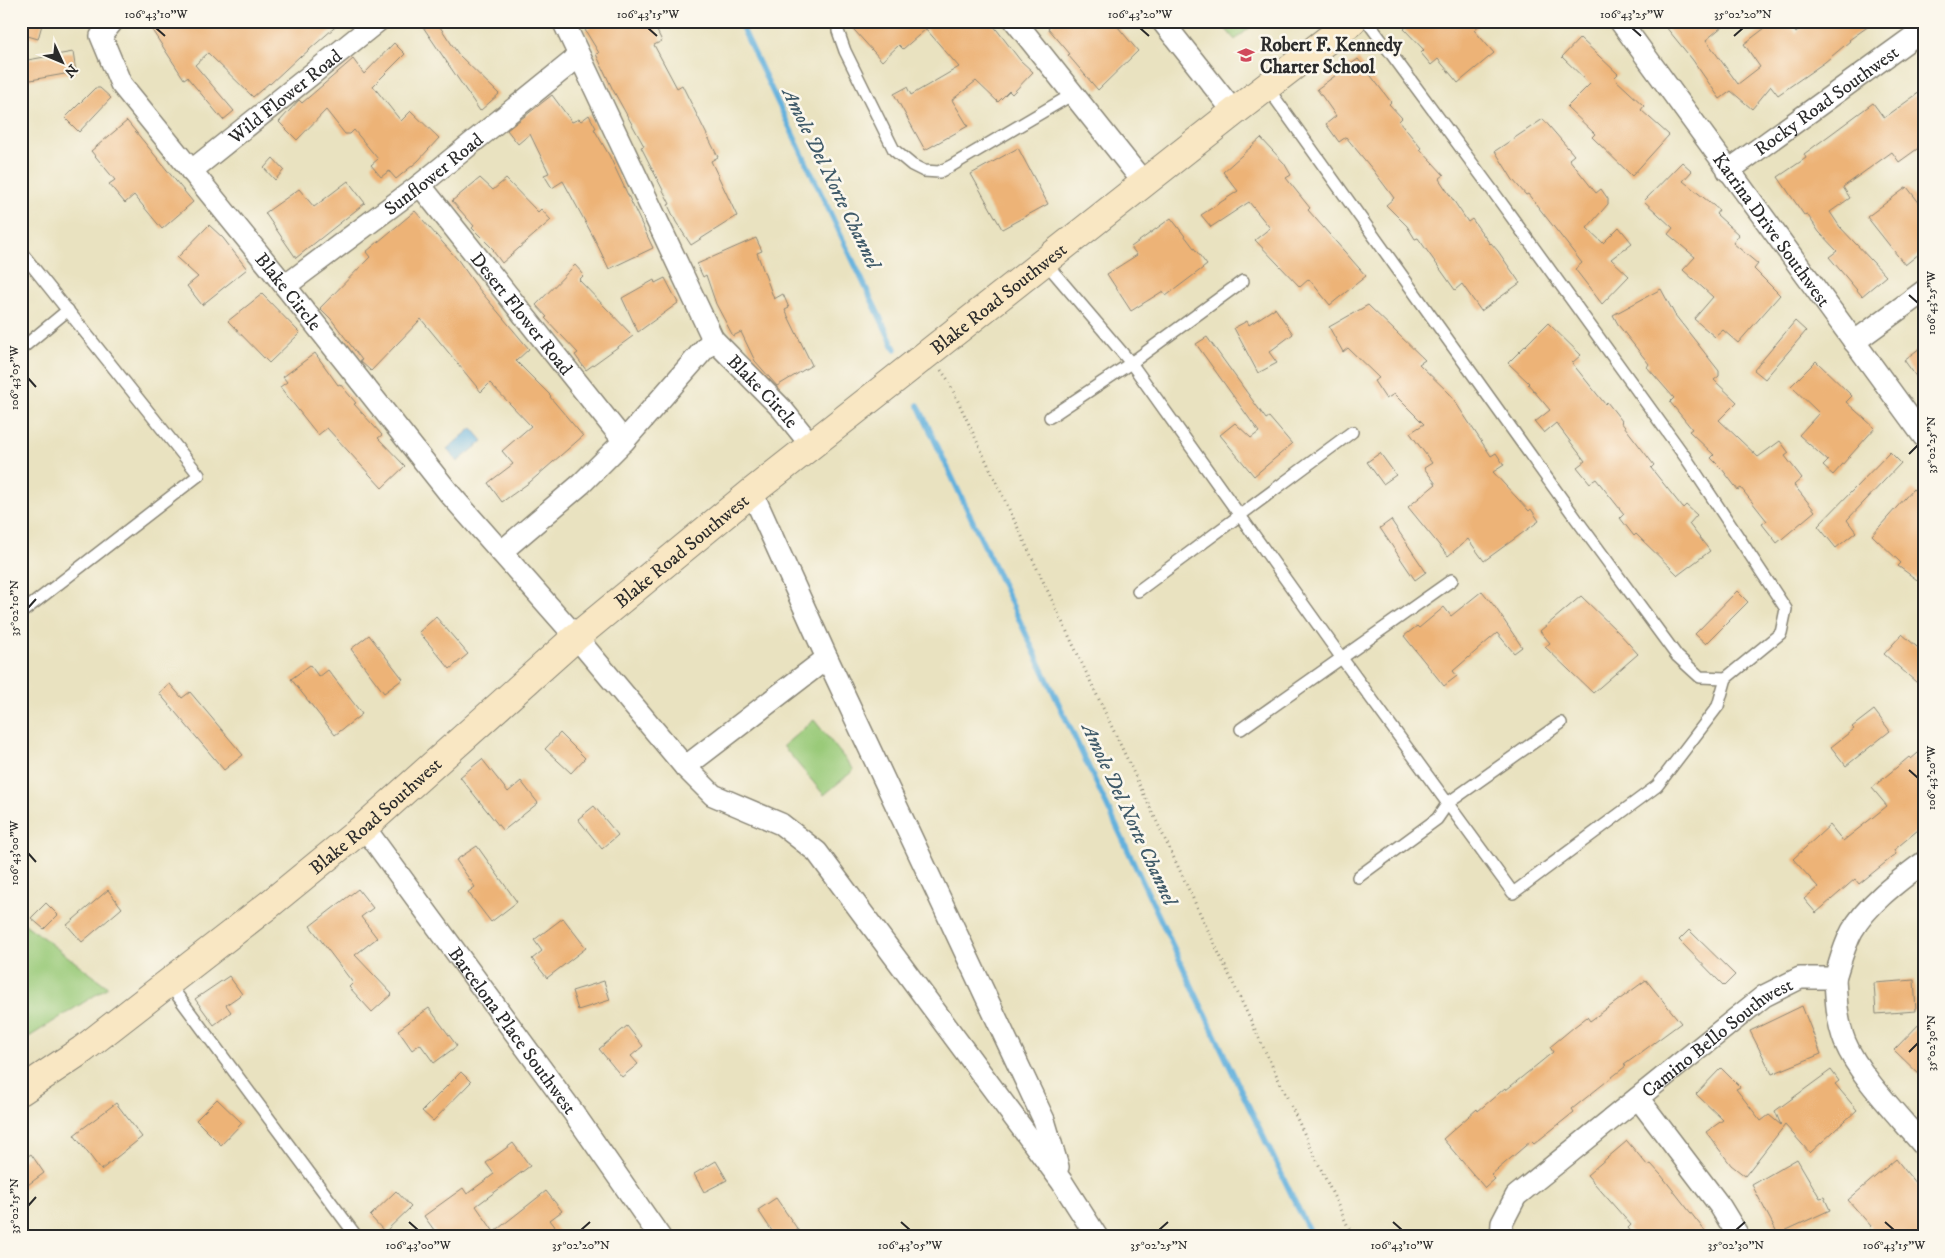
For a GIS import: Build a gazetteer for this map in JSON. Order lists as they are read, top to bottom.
{
  "streets": {
    "main road": ["Blake Road Southwest"],
    "street": [
      "Wild Flower Road",
      "Rocky Road Southwest",
      "Sunflower Road",
      "Katrina Drive Southwest",
      "Blake Circle",
      "Desert Flower Road",
      "Barcelona Place Southwest",
      "Camino Bello Southwest"
    ]
  },
  "crossings": [
    ["Wild Flower Road", "Blake Circle"],
    ["Rocky Road Southwest", "Katrina Drive Southwest"],
    ["Sunflower Road", "Blake Circle"],
    ["Sunflower Road", "Desert Flower Road"],
    ["Blake Circle", "Blake Road Southwest"],
    ["Blake Circle", "Desert Flower Road"],
    ["Blake Road Southwest", "Barcelona Place Southwest"]
  ],
  "water": ["Amole Del Norte Channel"],
  "places": {
    "school or university": ["Robert F. Kennedy Charter School"]
  },
  "north": "bottom right",
  "coordinates": [
    "106°43'10\"W",
    "106°43'15\"W",
    "106°43'20\"W",
    "106°43'25\"W",
    "35°02'20\"N",
    "106°43'05\"W",
    "35°02'25\"N",
    "35°02'10\"N",
    "106°43'00\"W",
    "35°02'30\"N",
    "35°02'15\"N"
  ]
}
